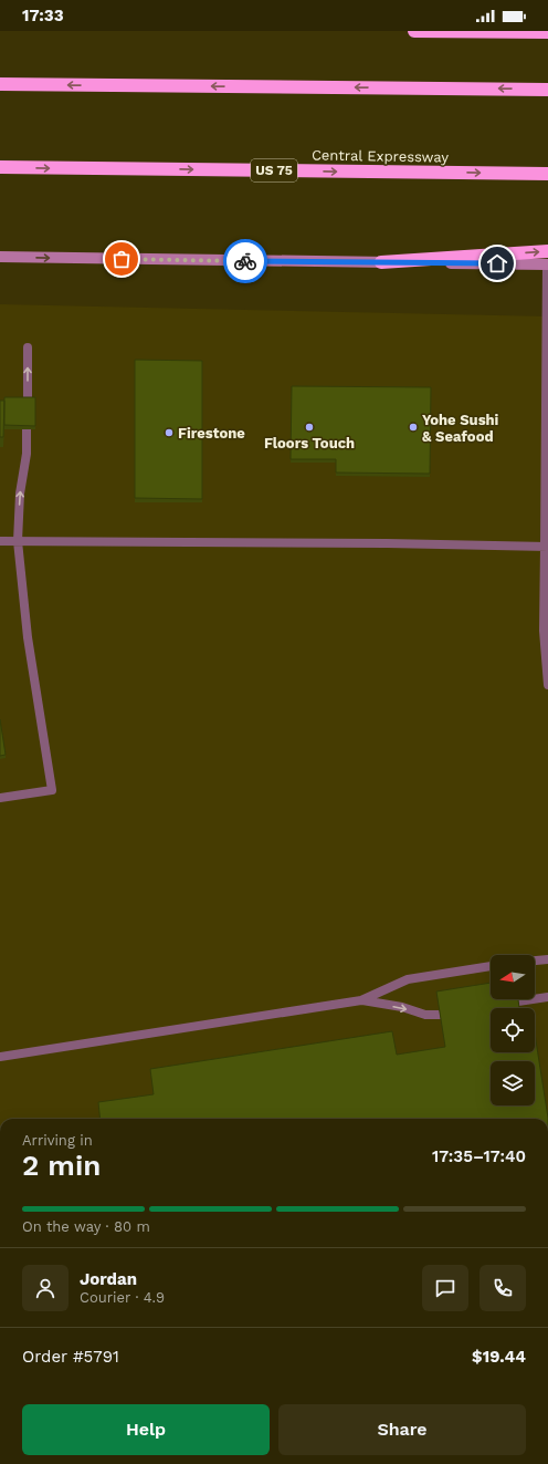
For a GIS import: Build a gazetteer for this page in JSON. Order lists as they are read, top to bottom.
{
  "streets": {
    "highway": ["Central Expressway", "US 75"]
  },
  "places": ["Floors Touch", "Yohe Sushi & Seafood", "Firestone"],
  "north": "left",
  "page": {
    "status": "17:33",
    "heading": ["2 min", "Arriving in", "17:35–17:40"],
    "panel": [
      "Jordan",
      "Courier · 4.9",
      "Order #5791",
      "$19.44"
    ],
    "bar": "On the way · 80 m",
    "buttons": ["Help", "Share"]
  }
}
